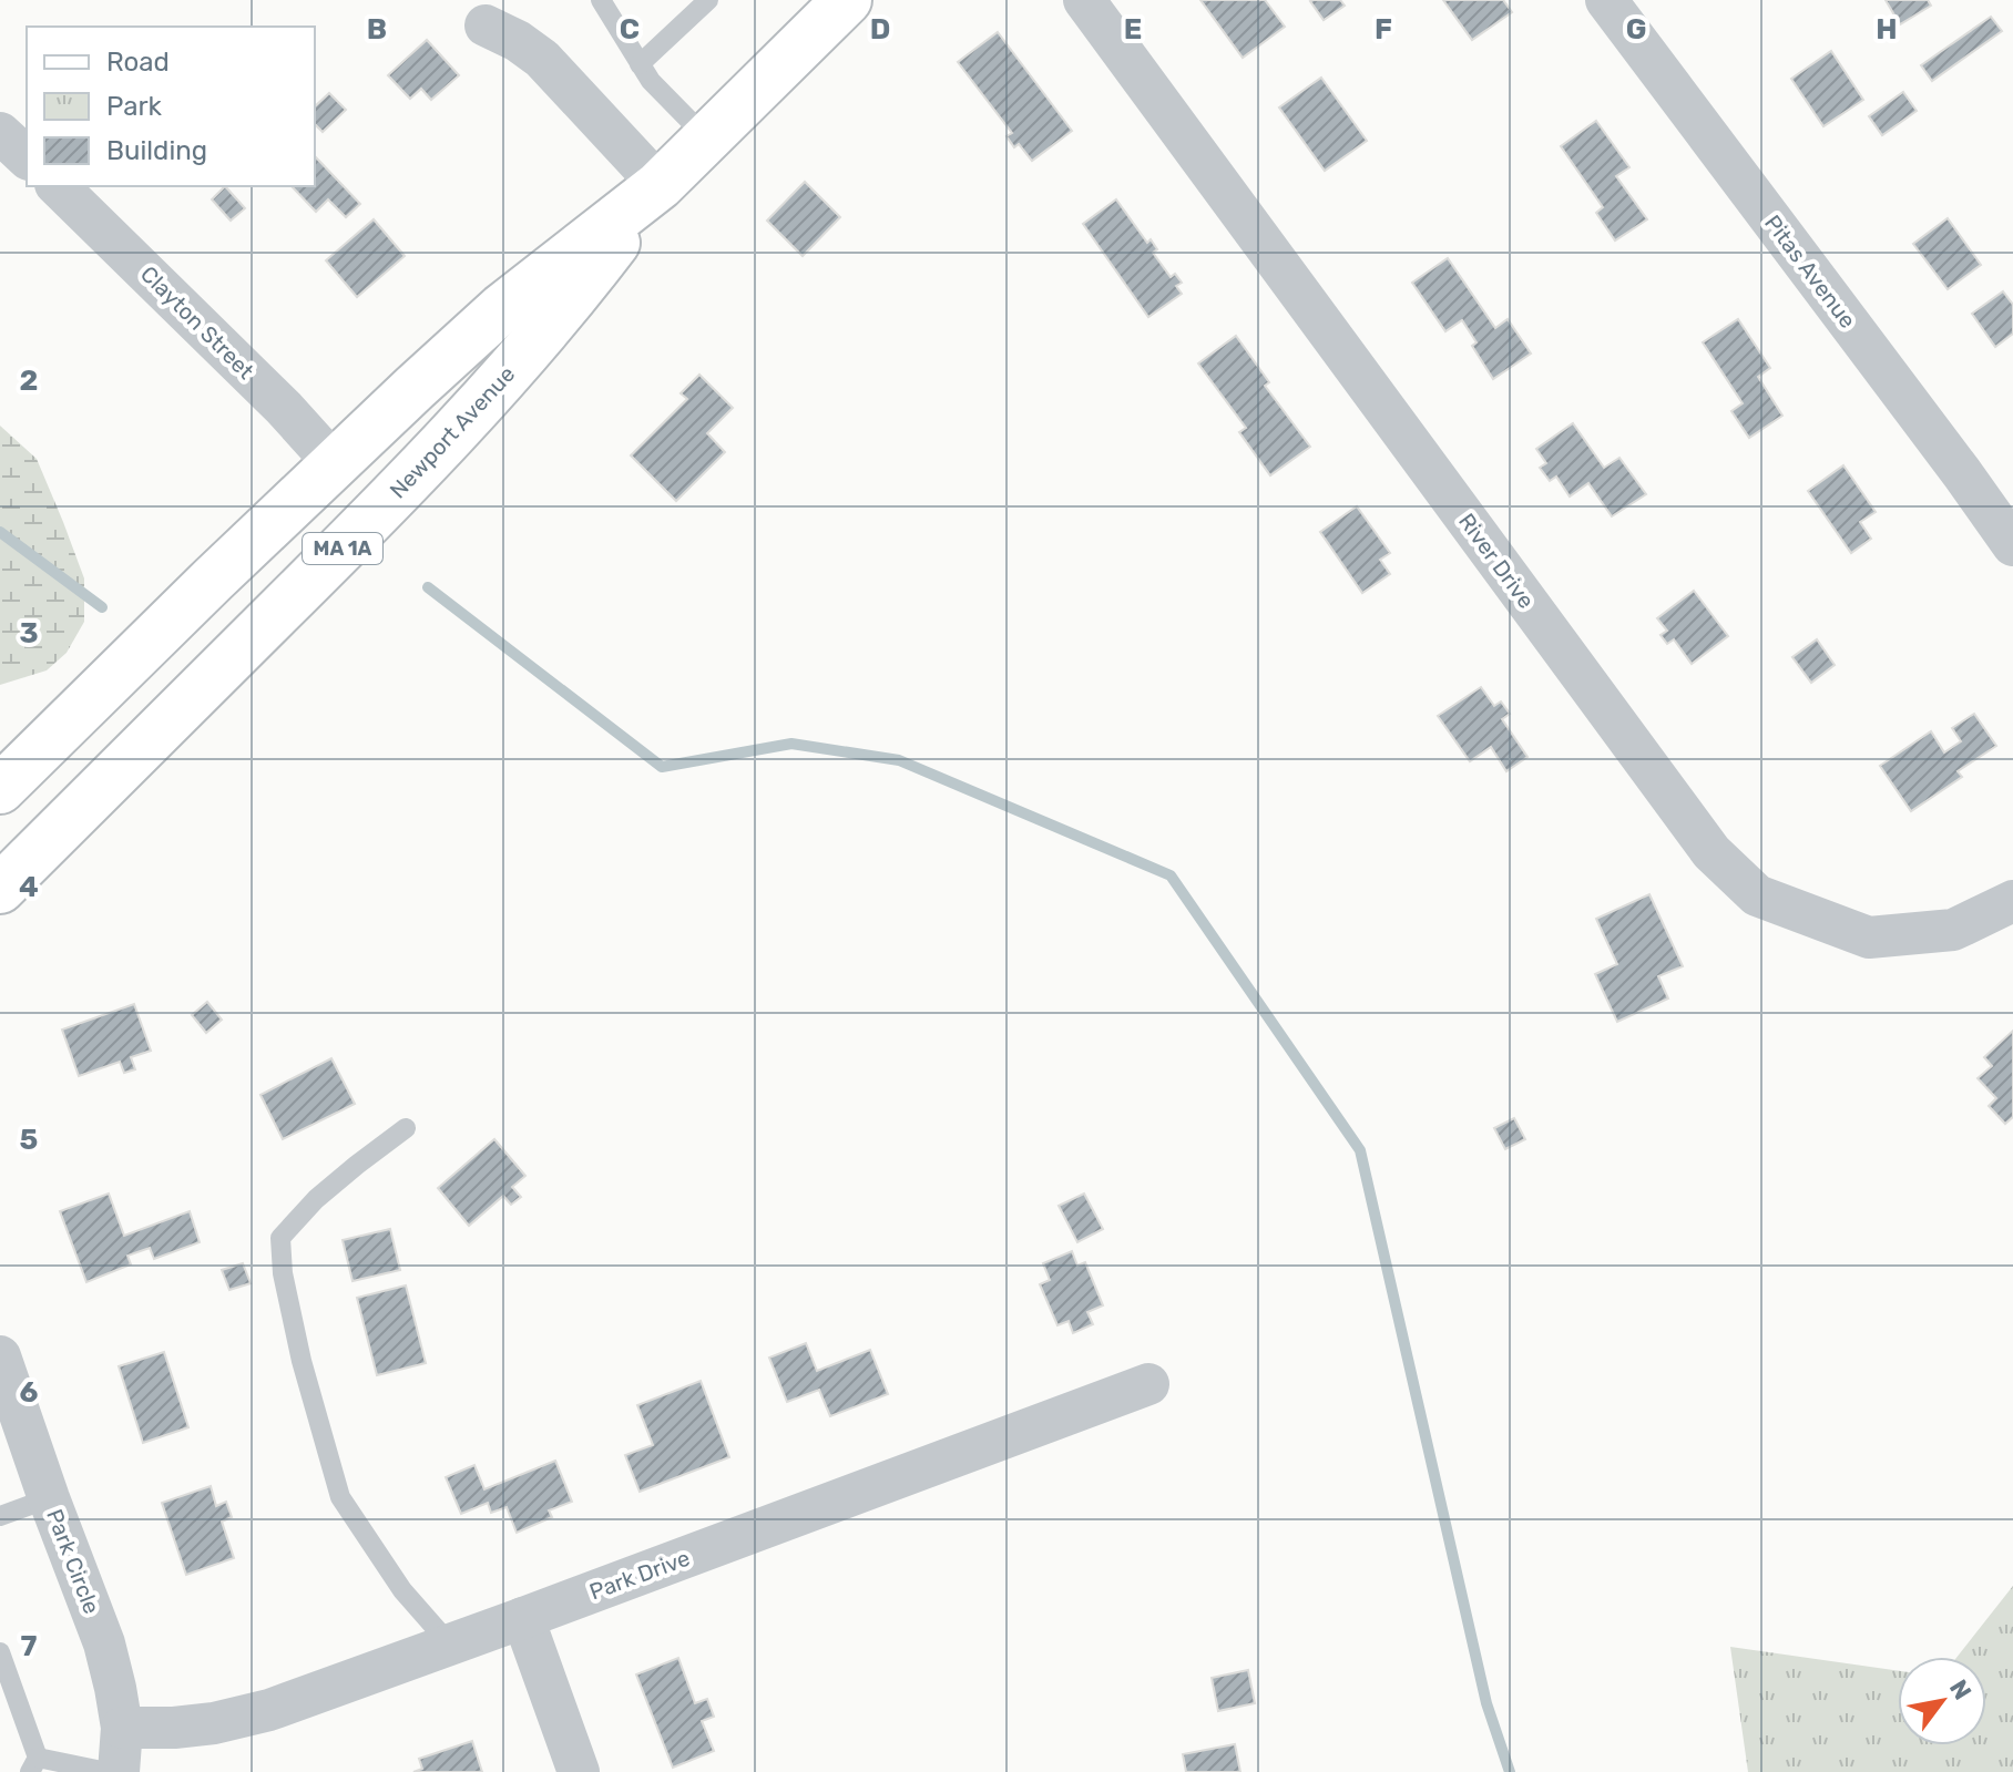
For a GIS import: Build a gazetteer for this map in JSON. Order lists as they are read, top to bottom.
{
  "streets": {
    "main road": ["Newport Avenue", "MA 1A"],
    "street": [
      "Pitas Avenue",
      "Clayton Street",
      "River Drive",
      "Park Circle",
      "Park Drive"
    ]
  },
  "crossings": [
    ["Clayton Street", "Newport Avenue"],
    ["Park Circle", "Park Drive"]
  ],
  "legend": ["Road", "Park", "Building"],
  "north": "top right",
  "grid": {
    "columns": [
      "B",
      "C",
      "D",
      "E",
      "F",
      "G",
      "H"
    ],
    "rows": [
      "2",
      "3",
      "4",
      "5",
      "6",
      "7"
    ]
  }
}
